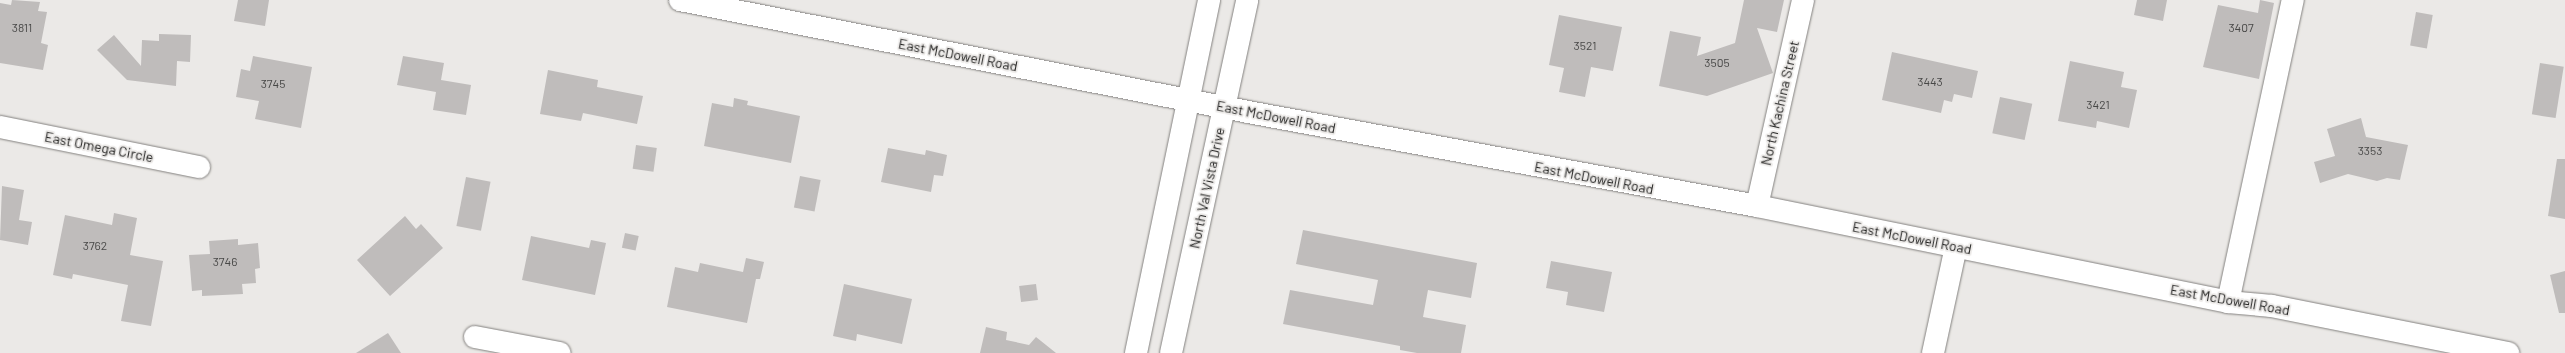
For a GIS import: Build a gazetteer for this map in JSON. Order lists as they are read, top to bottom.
{
  "streets": {
    "main road": [
      "East McDowell Road",
      "North Kachina Street",
      "East Omega Circle",
      "North Val Vista Drive"
    ]
  },
  "crossings": [
    ["East McDowell Road", "North Kachina Street"],
    ["East McDowell Road", "North Val Vista Drive"]
  ],
  "house_numbers": [
    "3811",
    "3407",
    "3521",
    "3505",
    "3443",
    "3745",
    "3421",
    "3353",
    "3762",
    "3746"
  ]
}
